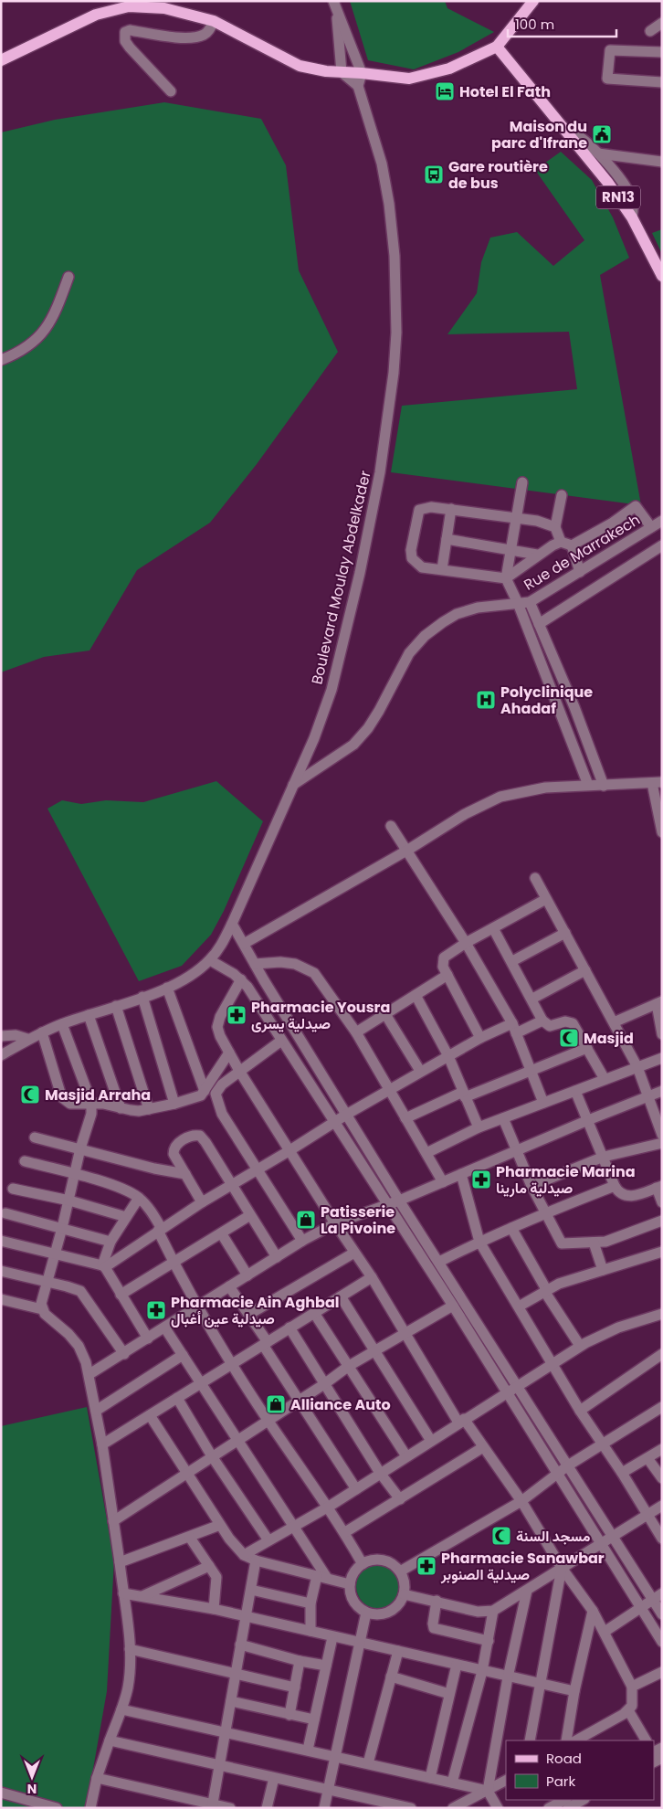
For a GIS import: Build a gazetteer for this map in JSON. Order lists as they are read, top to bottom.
{
  "streets": {
    "main road": ["RN13"],
    "street": ["Rue de Marrakech", "Boulevard Moulay Abdelkader"]
  },
  "crossings": [
    ["Rue de Marrakech", "Boulevard Moulay Abdelkader"]
  ],
  "places": {
    "hotel": ["Hotel El Fath"],
    "public building": ["Maison du parc d'Ifrane"],
    "bus stop": ["Gare routière de bus"],
    "hospital": ["Polyclinique Ahadaf"],
    "pharmacy": [
      "Pharmacie Yousra صيدلية يسرى",
      "Pharmacie Marina صيدلية مارينا",
      "Pharmacie Ain Aghbal صيدلية عين أغبال",
      "Pharmacie Sanawbar صيدلية الصنوبر"
    ],
    "mosque": ["Masjid", "Masjid Arraha", "مسجد السنة"],
    "shop": ["Patisserie La Pivoine", "Alliance Auto"]
  },
  "legend": ["Road", "Park"],
  "scale_bar": "100 m",
  "north": "bottom"
}
